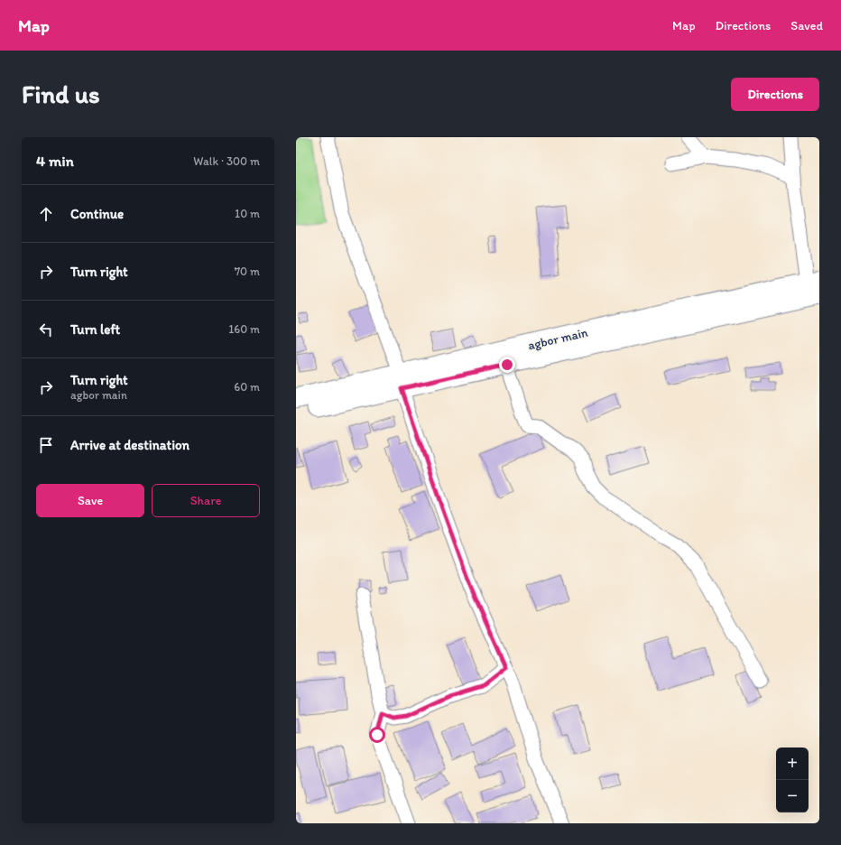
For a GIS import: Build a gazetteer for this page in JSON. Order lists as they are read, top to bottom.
{
  "streets": {
    "main road": ["agbor main"]
  },
  "page": {
    "header": "Map",
    "nav": ["Map", "Directions", "Saved"],
    "buttons": [
      "Directions",
      ["Save", "Share"]
    ],
    "title": "Find us",
    "heading": ["4 min", "Walk · 300 m"],
    "list": [
      ["Continue", "10 m"],
      ["Turn right", "70 m"],
      ["Turn left", "160 m"],
      ["Turn right", "agbor main", "60 m"],
      "Arrive at destination"
    ],
    "map_buttons": ["+", "−"]
  }
}
